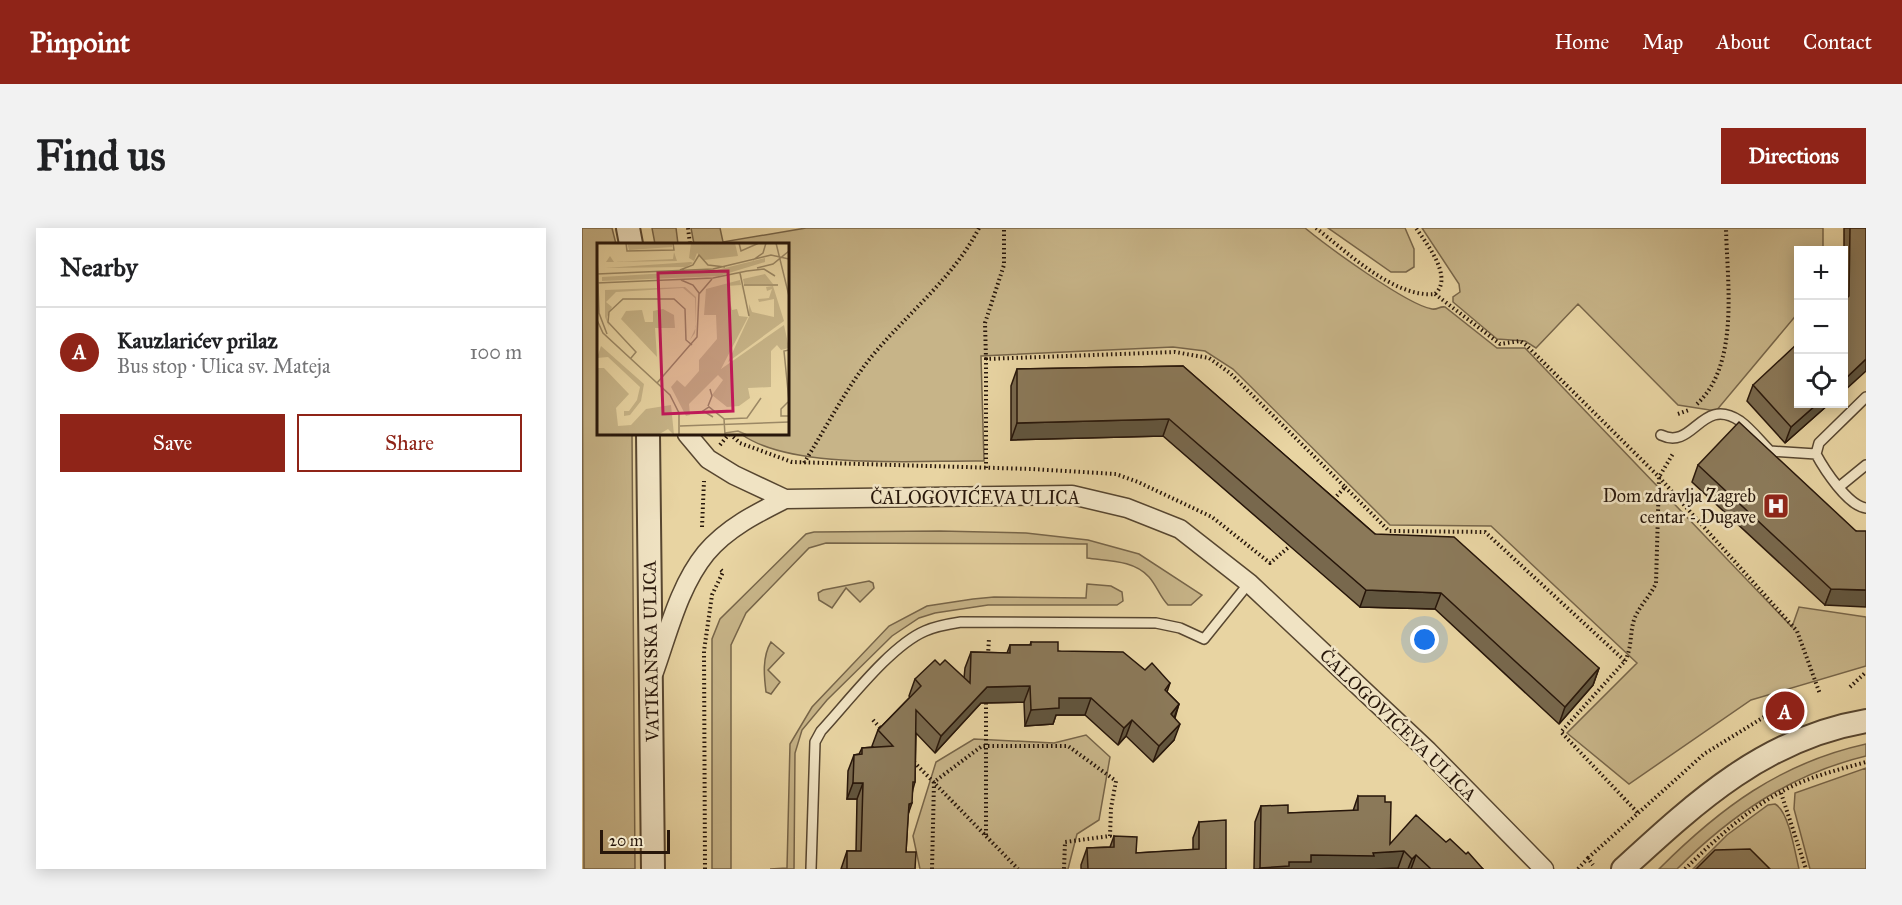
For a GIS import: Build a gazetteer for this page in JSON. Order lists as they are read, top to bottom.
{
  "streets": {
    "street": ["ČALOGOVIĆEVA ULICA", "VATIKANSKA ULICA"]
  },
  "crossings": [
    ["ČALOGOVIĆEVA ULICA", "VATIKANSKA ULICA"]
  ],
  "places": {
    "hospital": ["Dom zdravlja Zagreb centar - Dugave"]
  },
  "scale_bar": "20 m",
  "page": {
    "header": "Pinpoint",
    "nav": [
      "Home",
      "Map",
      "About",
      "Contact"
    ],
    "buttons": [
      "Directions",
      ["Save", "Share"]
    ],
    "title": "Find us",
    "heading": "Nearby",
    "map_buttons": ["+", "−"],
    "list": [
      {
        "mark": "A",
        "name": "Kauzlarićev prilaz",
        "note": "Bus stop · Ulica sv. Mateja",
        "value": "100 m"
      }
    ],
    "pins": "A",
    "scale": "20 m"
  }
}
